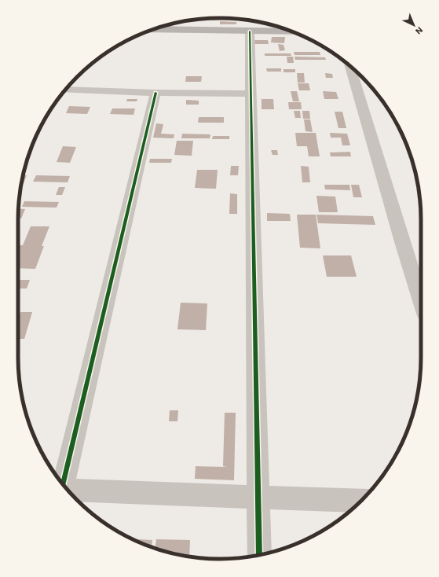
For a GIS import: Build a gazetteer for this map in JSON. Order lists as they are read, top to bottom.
{
  "north": "bottom right"
}
